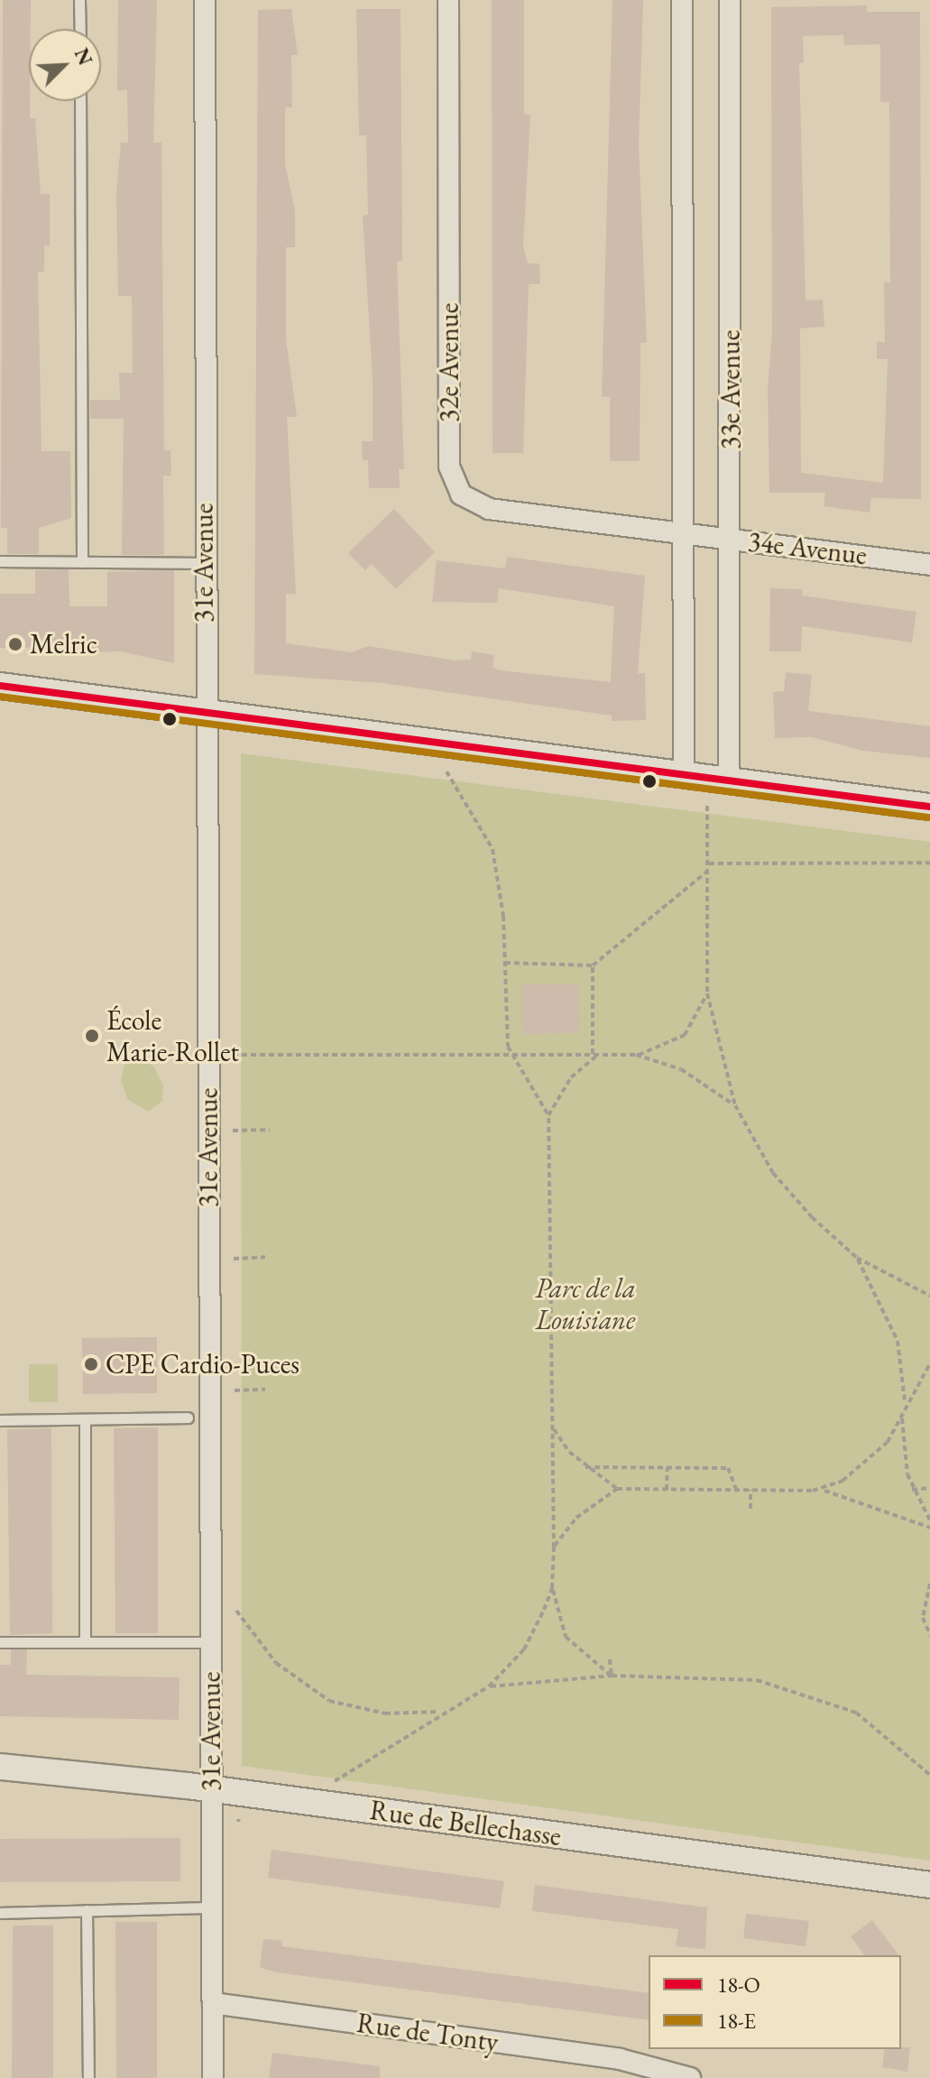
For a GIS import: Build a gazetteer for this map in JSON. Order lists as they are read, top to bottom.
{
  "streets": {
    "street": [
      "32e Avenue",
      "33e Avenue",
      "34e Avenue",
      "31e Avenue",
      "Rue de Bellechasse",
      "Rue de Tonty"
    ]
  },
  "crossings": [
    ["32e Avenue", "33e Avenue"],
    ["32e Avenue", "34e Avenue"],
    ["33e Avenue", "34e Avenue"],
    ["31e Avenue", "Rue de Bellechasse"],
    ["31e Avenue", "Rue de Tonty"]
  ],
  "parks": ["Parc de la Louisiane"],
  "places": ["Melric", "École Marie-Rollet", "CPE Cardio-Puces"],
  "lines": ["transit line 18-O", "transit line 18-E"],
  "legend": ["18-O", "18-E"],
  "north": "top right"
}
